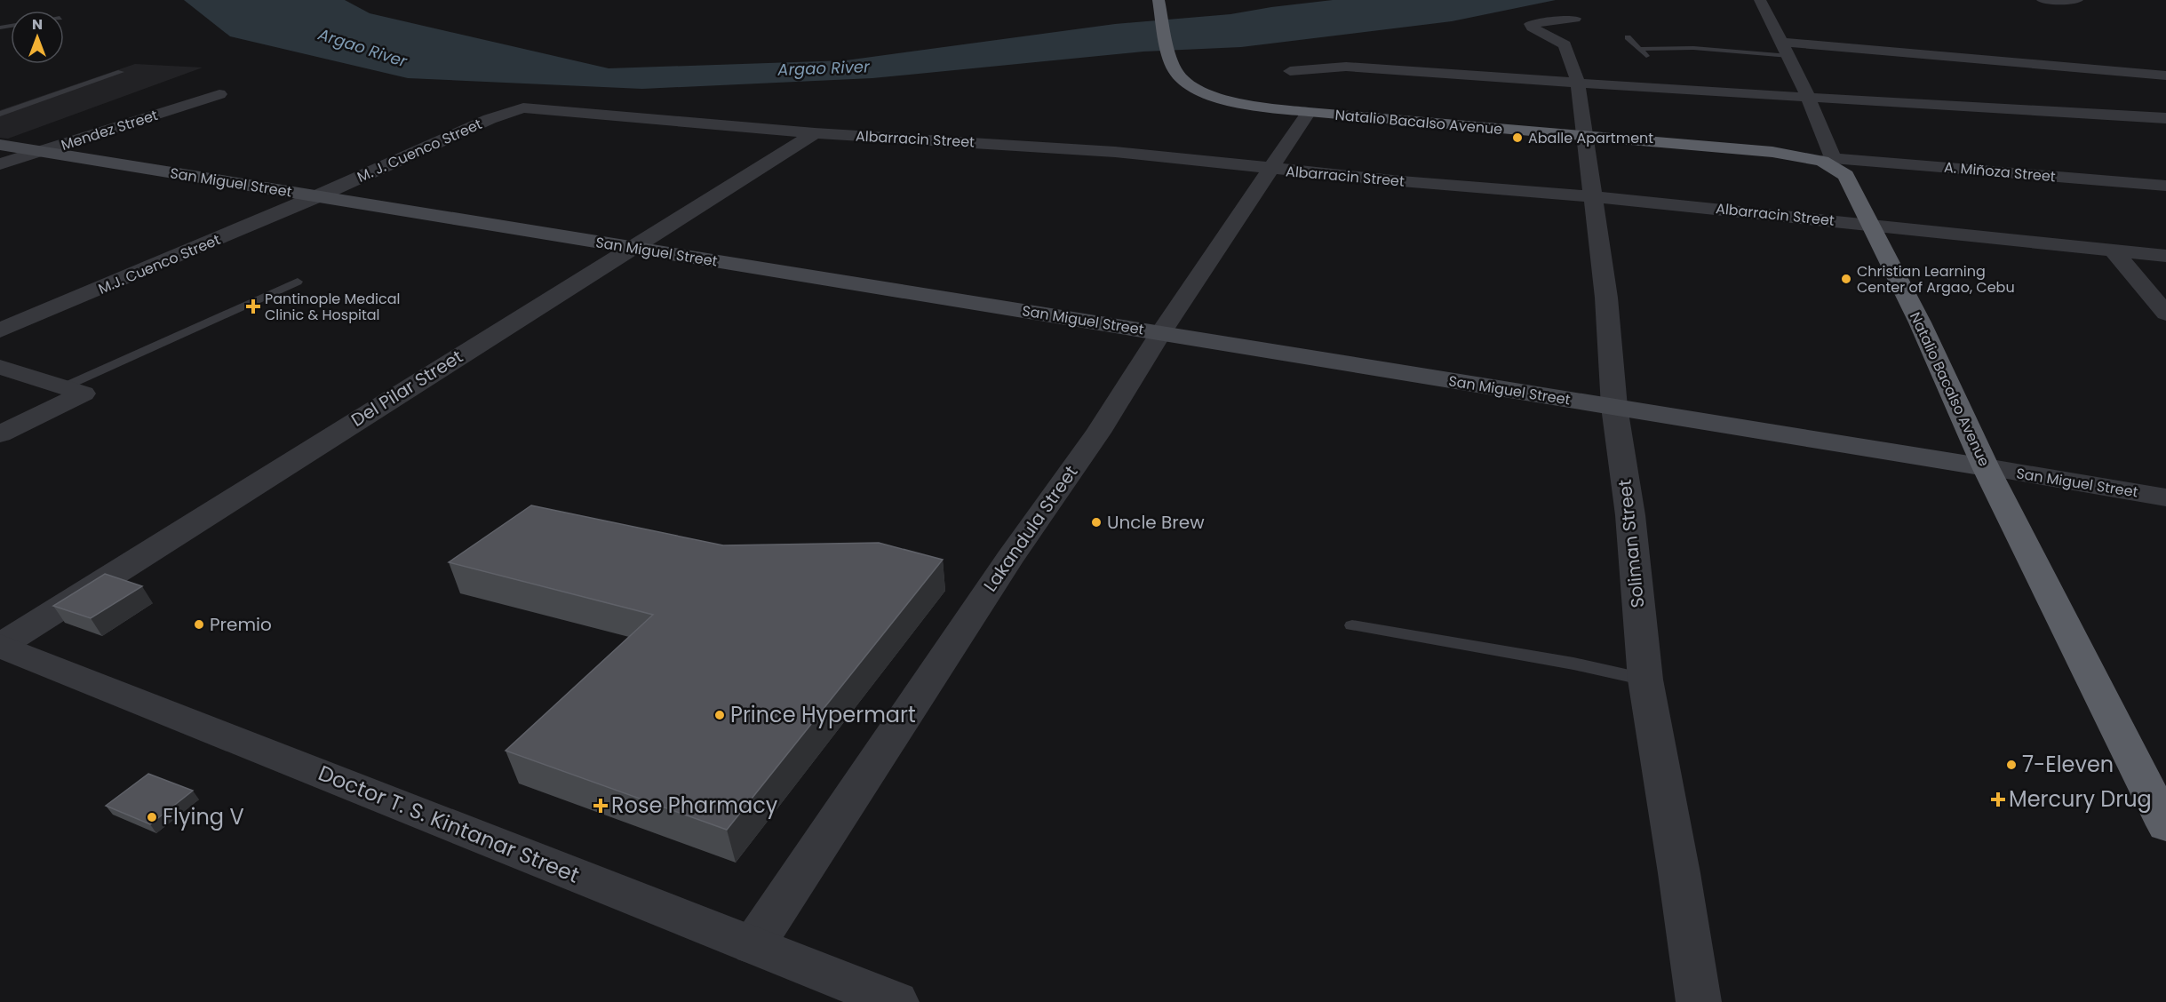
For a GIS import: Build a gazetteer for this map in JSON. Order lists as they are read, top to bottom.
{
  "streets": {
    "highway": ["Natalio Bacalso Avenue"],
    "main road": ["San Miguel Street"],
    "street": [
      "Mendez Street",
      "Albarracin Street",
      "M. J. Cuenco Street",
      "A. Miñoza Street",
      "M.J. Cuenco Street",
      "Del Pilar Street",
      "Lakandula Street",
      "Soliman Street",
      "Doctor T. S. Kintanar Street"
    ]
  },
  "crossings": [
    ["Natalio Bacalso Avenue", "Albarracin Street"],
    ["Natalio Bacalso Avenue", "A. Miñoza Street"],
    ["Natalio Bacalso Avenue", "San Miguel Street"],
    ["Natalio Bacalso Avenue", "Lakandula Street"],
    ["Natalio Bacalso Avenue", "Soliman Street"],
    ["Mendez Street", "San Miguel Street"],
    ["Albarracin Street", "M. J. Cuenco Street"],
    ["Albarracin Street", "Del Pilar Street"],
    ["Albarracin Street", "Lakandula Street"],
    ["Albarracin Street", "Soliman Street"],
    ["M. J. Cuenco Street", "San Miguel Street"],
    ["M. J. Cuenco Street", "M.J. Cuenco Street"],
    ["San Miguel Street", "M.J. Cuenco Street"],
    ["San Miguel Street", "Del Pilar Street"],
    ["San Miguel Street", "Lakandula Street"],
    ["San Miguel Street", "Soliman Street"],
    ["Del Pilar Street", "Doctor T. S. Kintanar Street"],
    ["Lakandula Street", "Doctor T. S. Kintanar Street"]
  ],
  "water": ["Argao River"],
  "places": {
    "other": [
      "Aballe Apartment",
      "Christian Learning Center of Argao, Cebu",
      "Uncle Brew",
      "Premio",
      "Prince Hypermart",
      "7-Eleven",
      "Flying V"
    ],
    "health": ["Pantinople Medical Clinic & Hospital", "Mercury Drug", "Rose Pharmacy"]
  },
  "north": "top"
}
